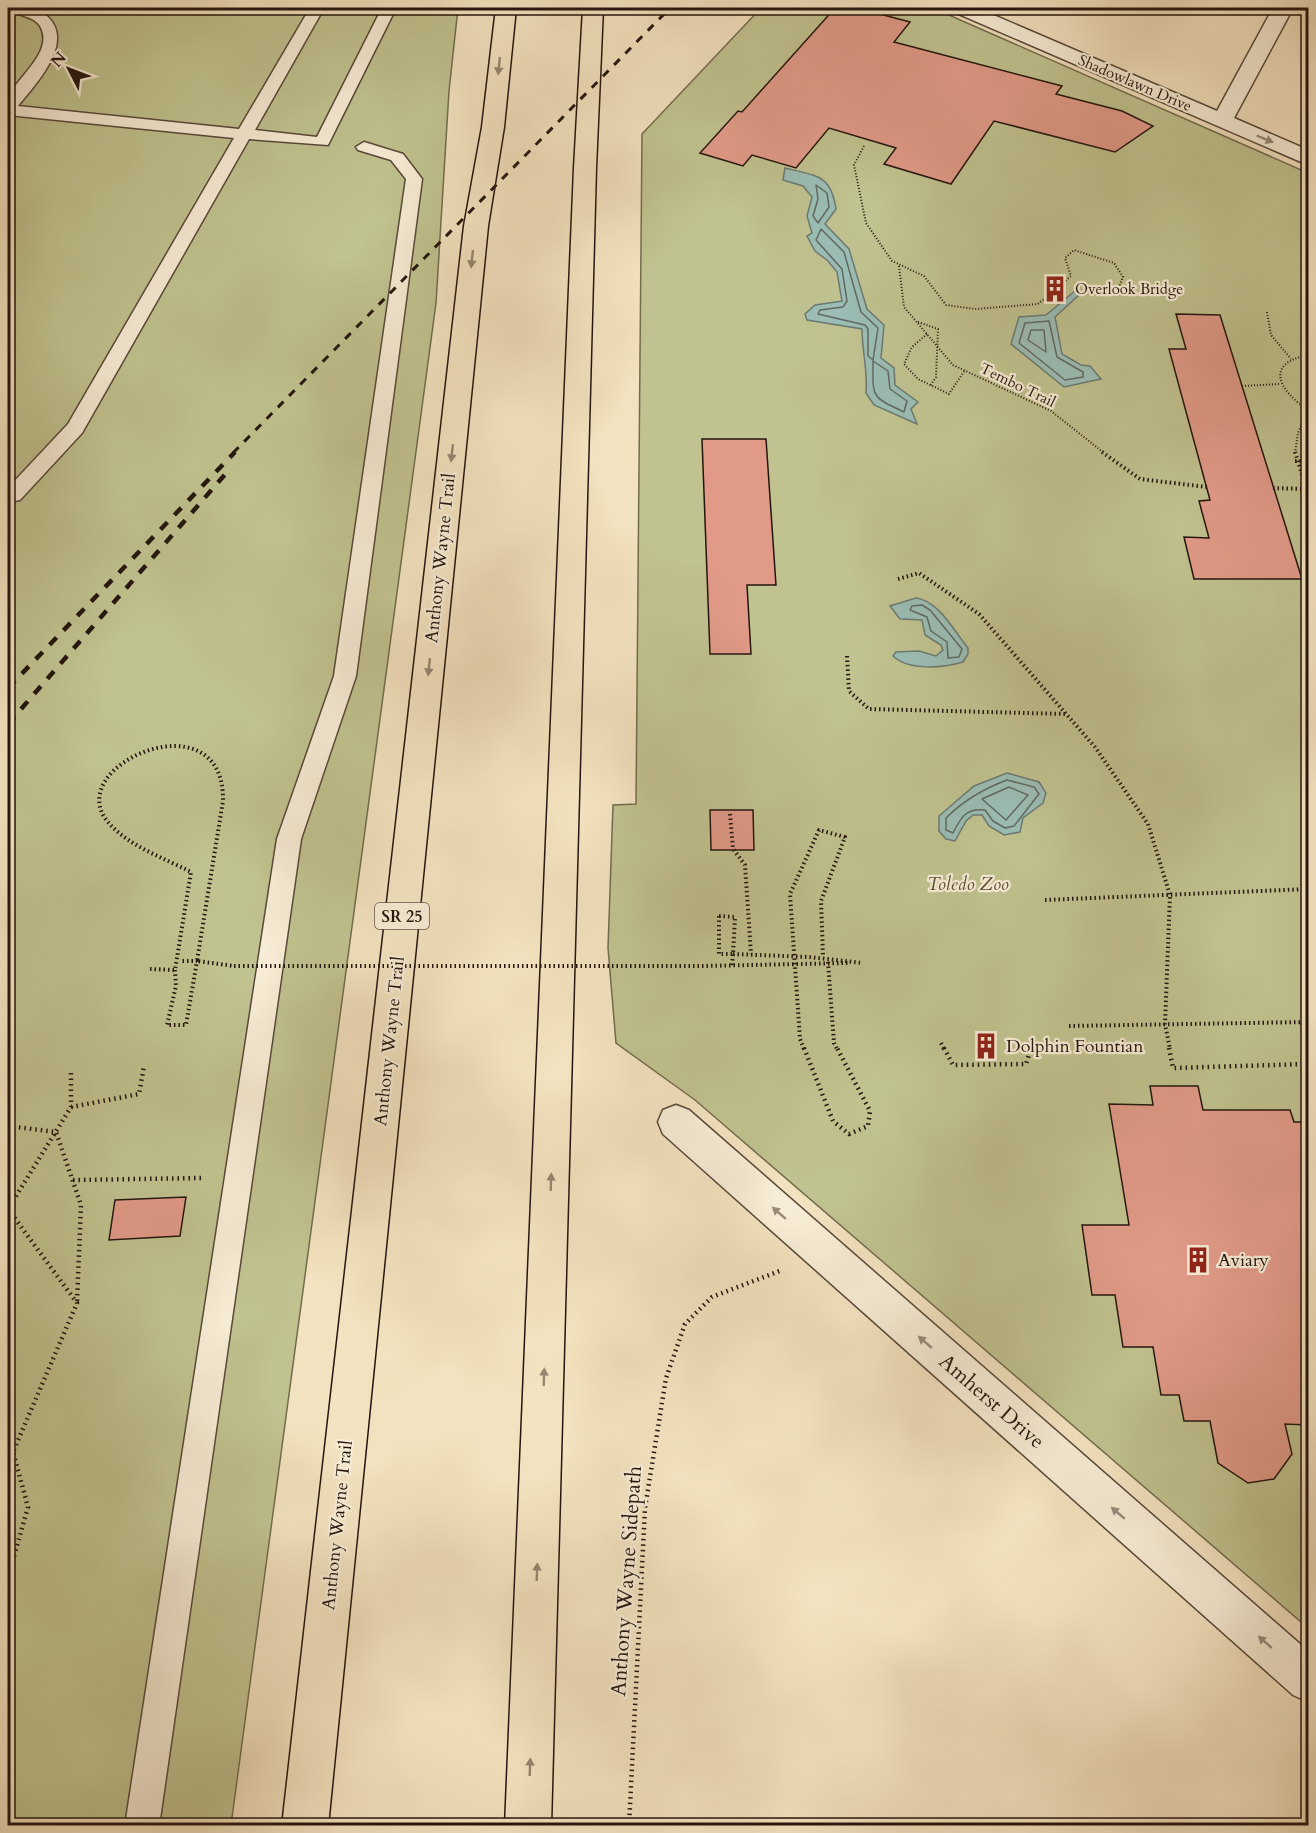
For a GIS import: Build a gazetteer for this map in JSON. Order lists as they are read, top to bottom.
{
  "streets": {
    "highway": ["Anthony Wayne Trail", "SR 25"],
    "street": ["Shadowlawn Drive", "Amherst Drive"],
    "path": ["Tembo Trail", "Anthony Wayne Sidepath"]
  },
  "one_way": ["Amherst Drive"],
  "parks": ["Toledo Zoo"],
  "places": {
    "building": ["Overlook Bridge", "Dolphin Fountian", "Aviary"]
  },
  "north": "top left"
}
